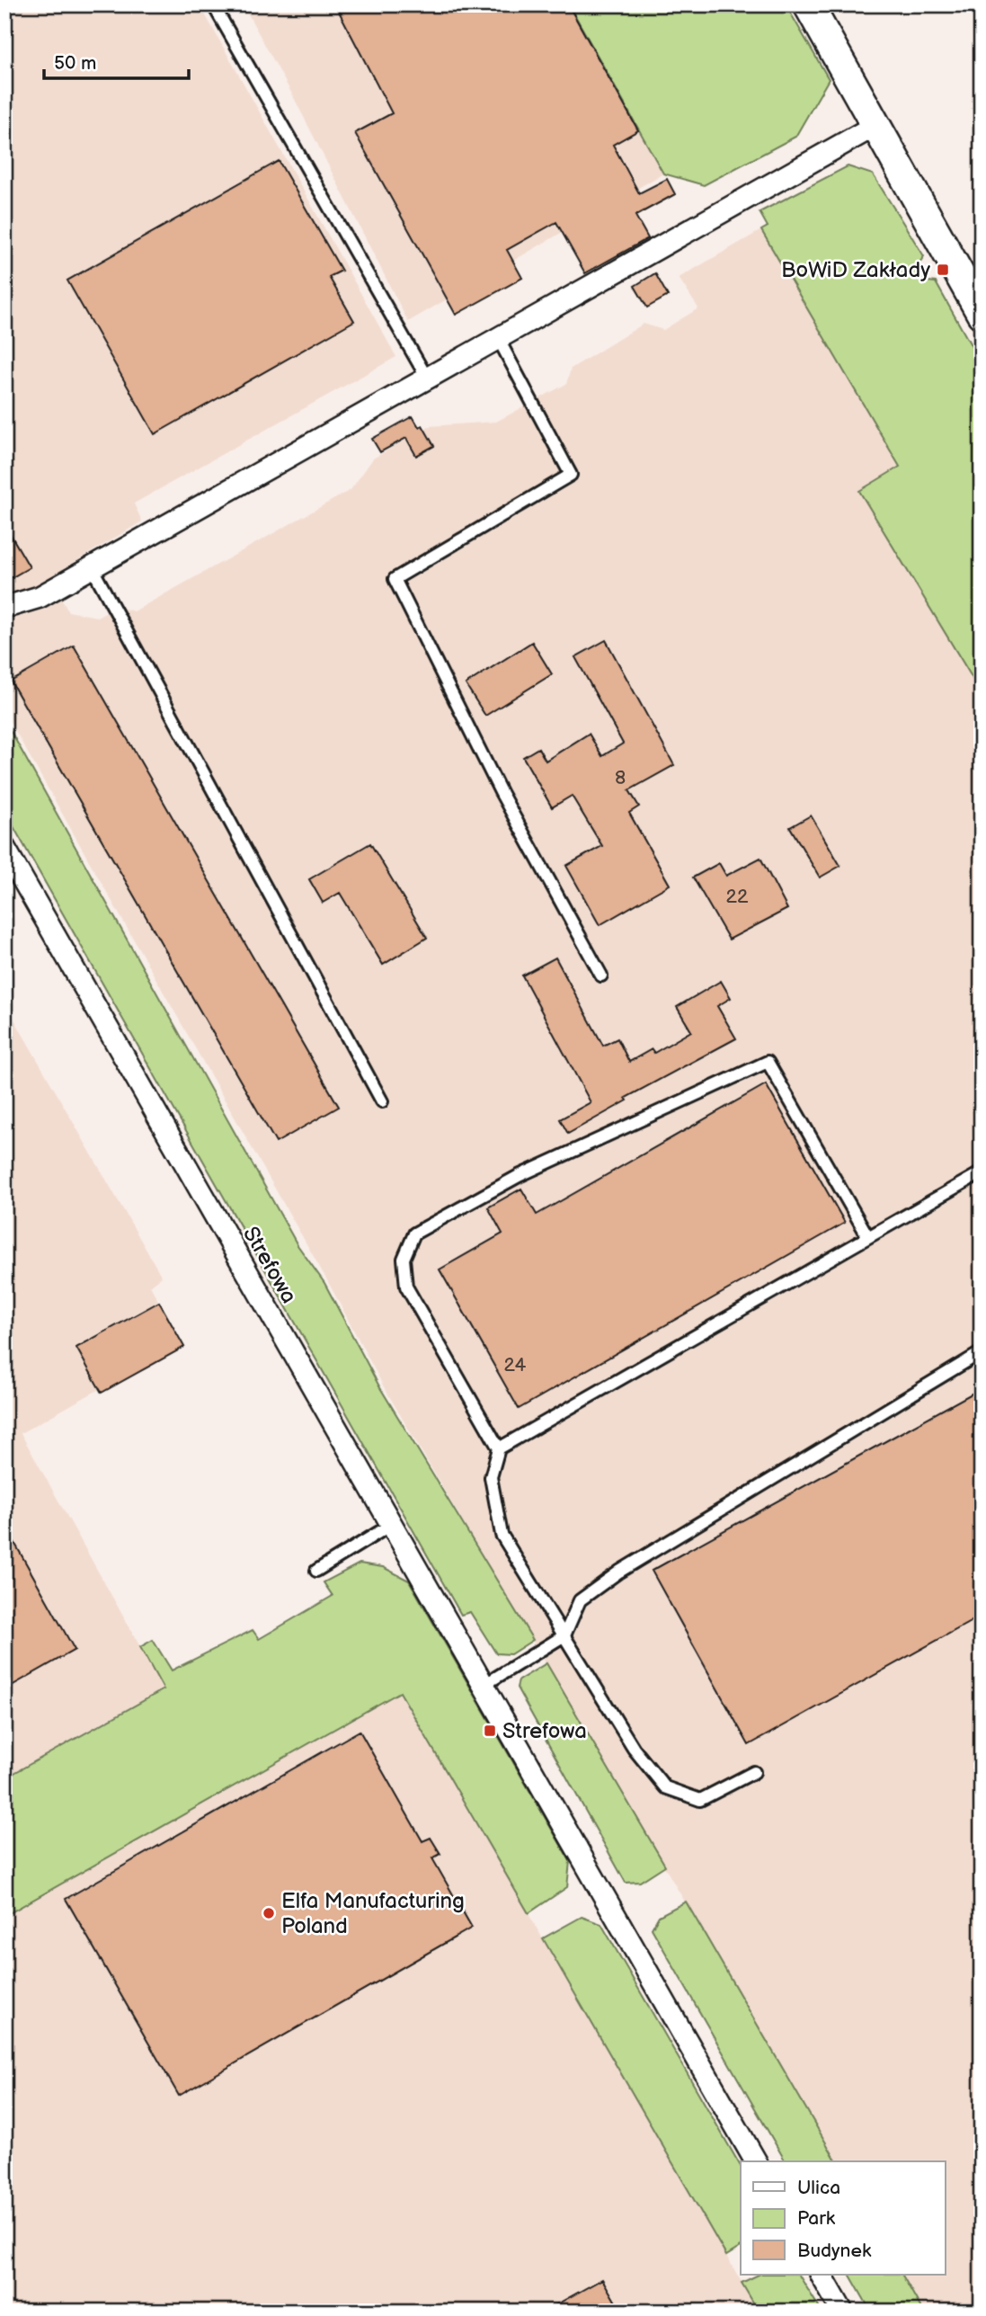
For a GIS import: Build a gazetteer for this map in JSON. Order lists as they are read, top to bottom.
{
  "streets": {
    "street": ["Strefowa"]
  },
  "places": {
    "transit": ["BoWiD Zakłady", "Strefowa"],
    "other": ["Elfa Manufacturing Poland"]
  },
  "house_numbers": ["8", "22", "24"],
  "legend": ["Ulica", "Park", "Budynek"],
  "scale_bar": "50 m"
}
